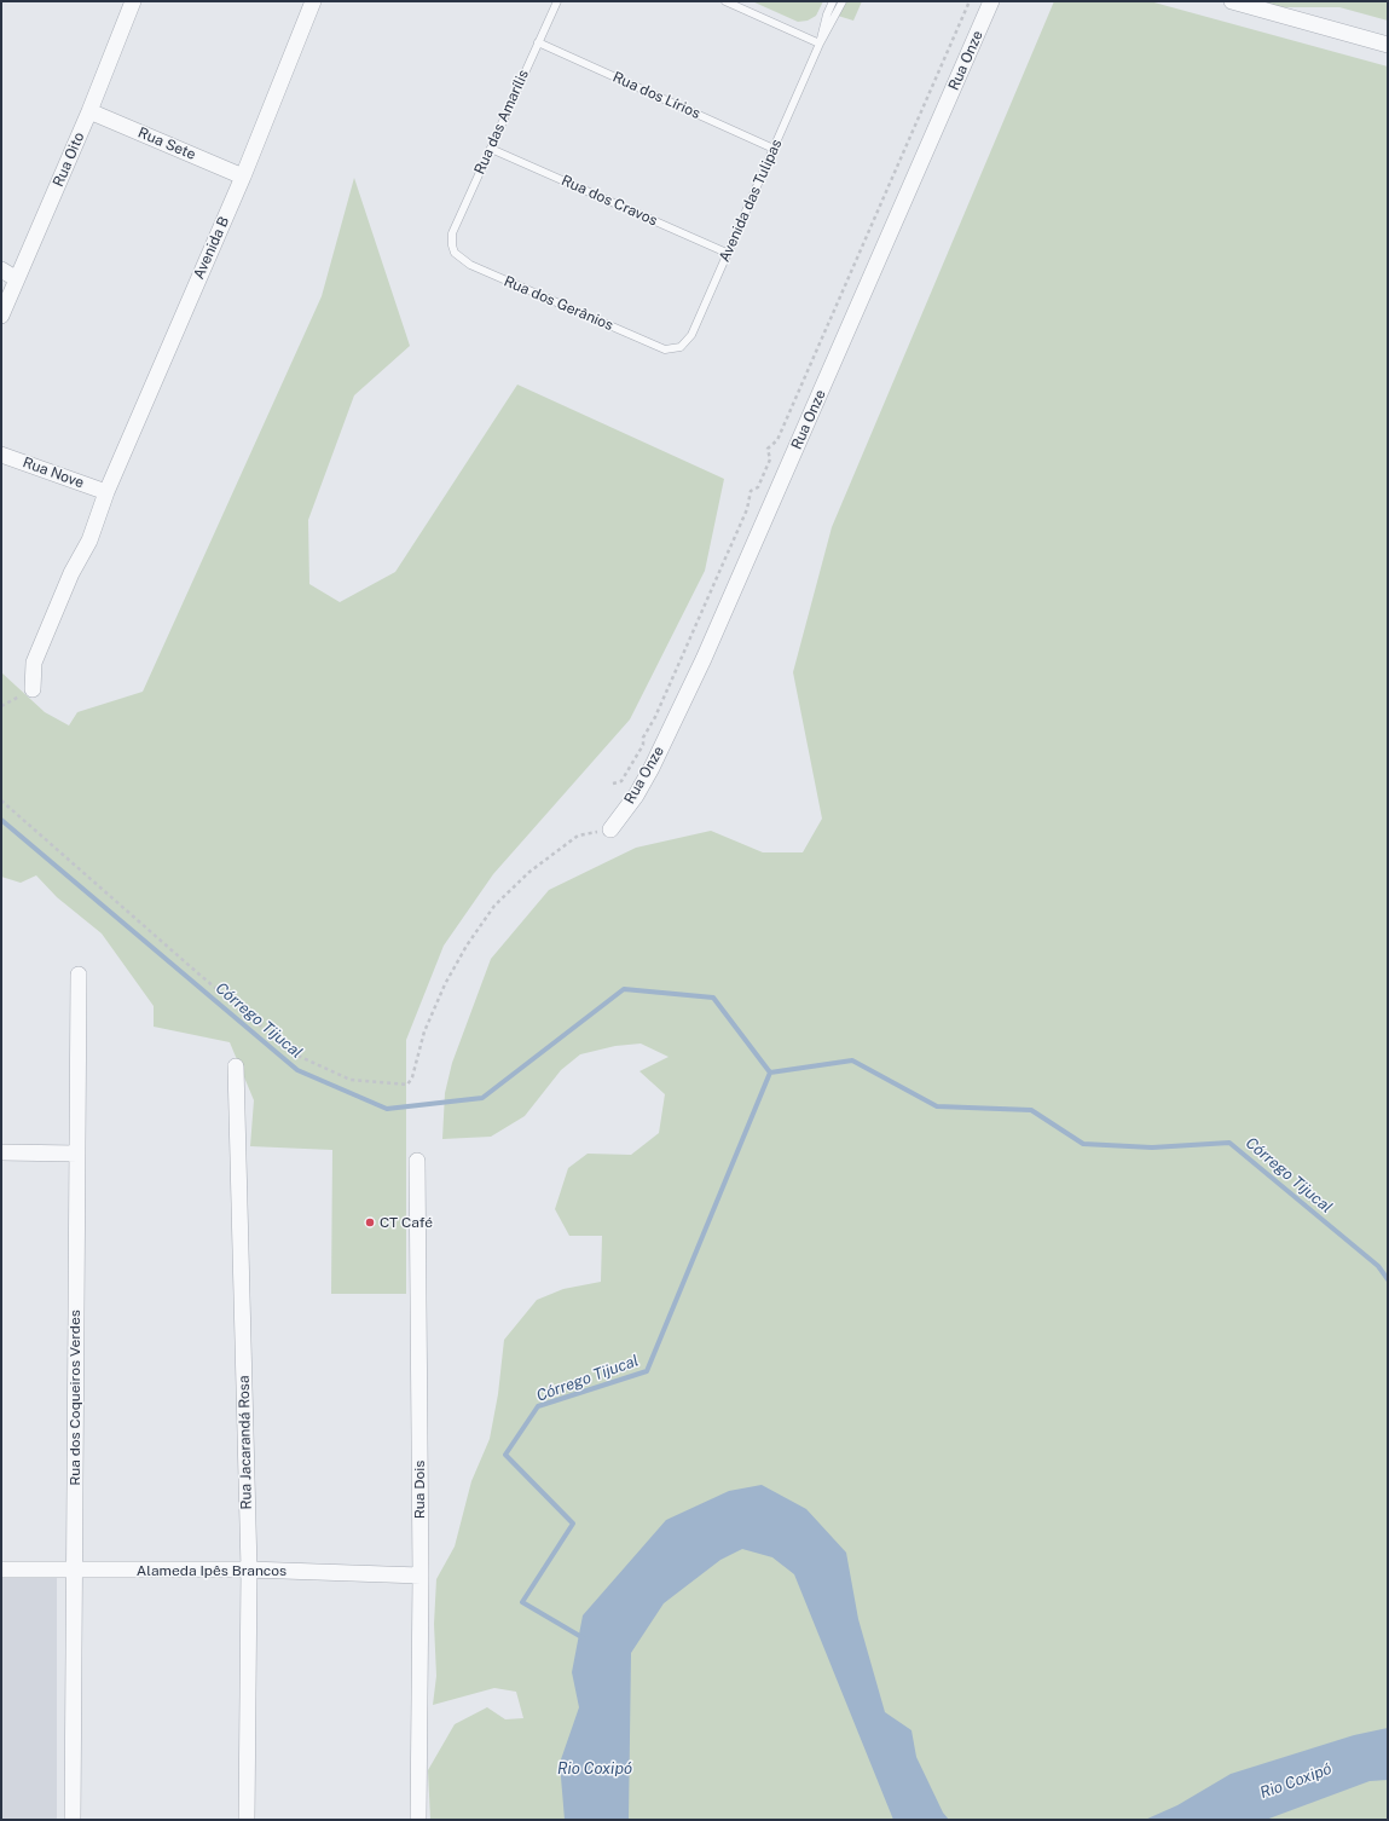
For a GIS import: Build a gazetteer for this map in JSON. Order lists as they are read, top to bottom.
{
  "streets": {
    "street": [
      "Rua Onze",
      "Rua Sete",
      "Rua Oito",
      "Avenida B",
      "Rua Nove",
      "Rua dos Coqueiros Verdes",
      "Rua Jacarandá Rosa",
      "Rua Dois",
      "Alameda Ipês Brancos"
    ],
    "lane": [
      "Rua dos Lírios",
      "Rua das Amarílis",
      "Rua dos Cravos",
      "Avenida das Tulipas",
      "Rua dos Gerânios"
    ]
  },
  "crossings": [
    ["Rua dos Lírios", "Rua das Amarílis"],
    ["Rua dos Lírios", "Avenida das Tulipas"],
    ["Rua das Amarílis", "Rua dos Cravos"],
    ["Rua das Amarílis", "Rua dos Gerânios"],
    ["Rua Sete", "Rua Oito"],
    ["Rua Sete", "Avenida B"],
    ["Rua dos Cravos", "Avenida das Tulipas"],
    ["Avenida das Tulipas", "Rua dos Gerânios"],
    ["Avenida B", "Rua Nove"],
    ["Rua dos Coqueiros Verdes", "Alameda Ipês Brancos"],
    ["Rua Jacarandá Rosa", "Alameda Ipês Brancos"],
    ["Rua Dois", "Alameda Ipês Brancos"]
  ],
  "water": ["Córrego Tijucal", "Rio Coxipó"],
  "places": ["CT Café"]
}
